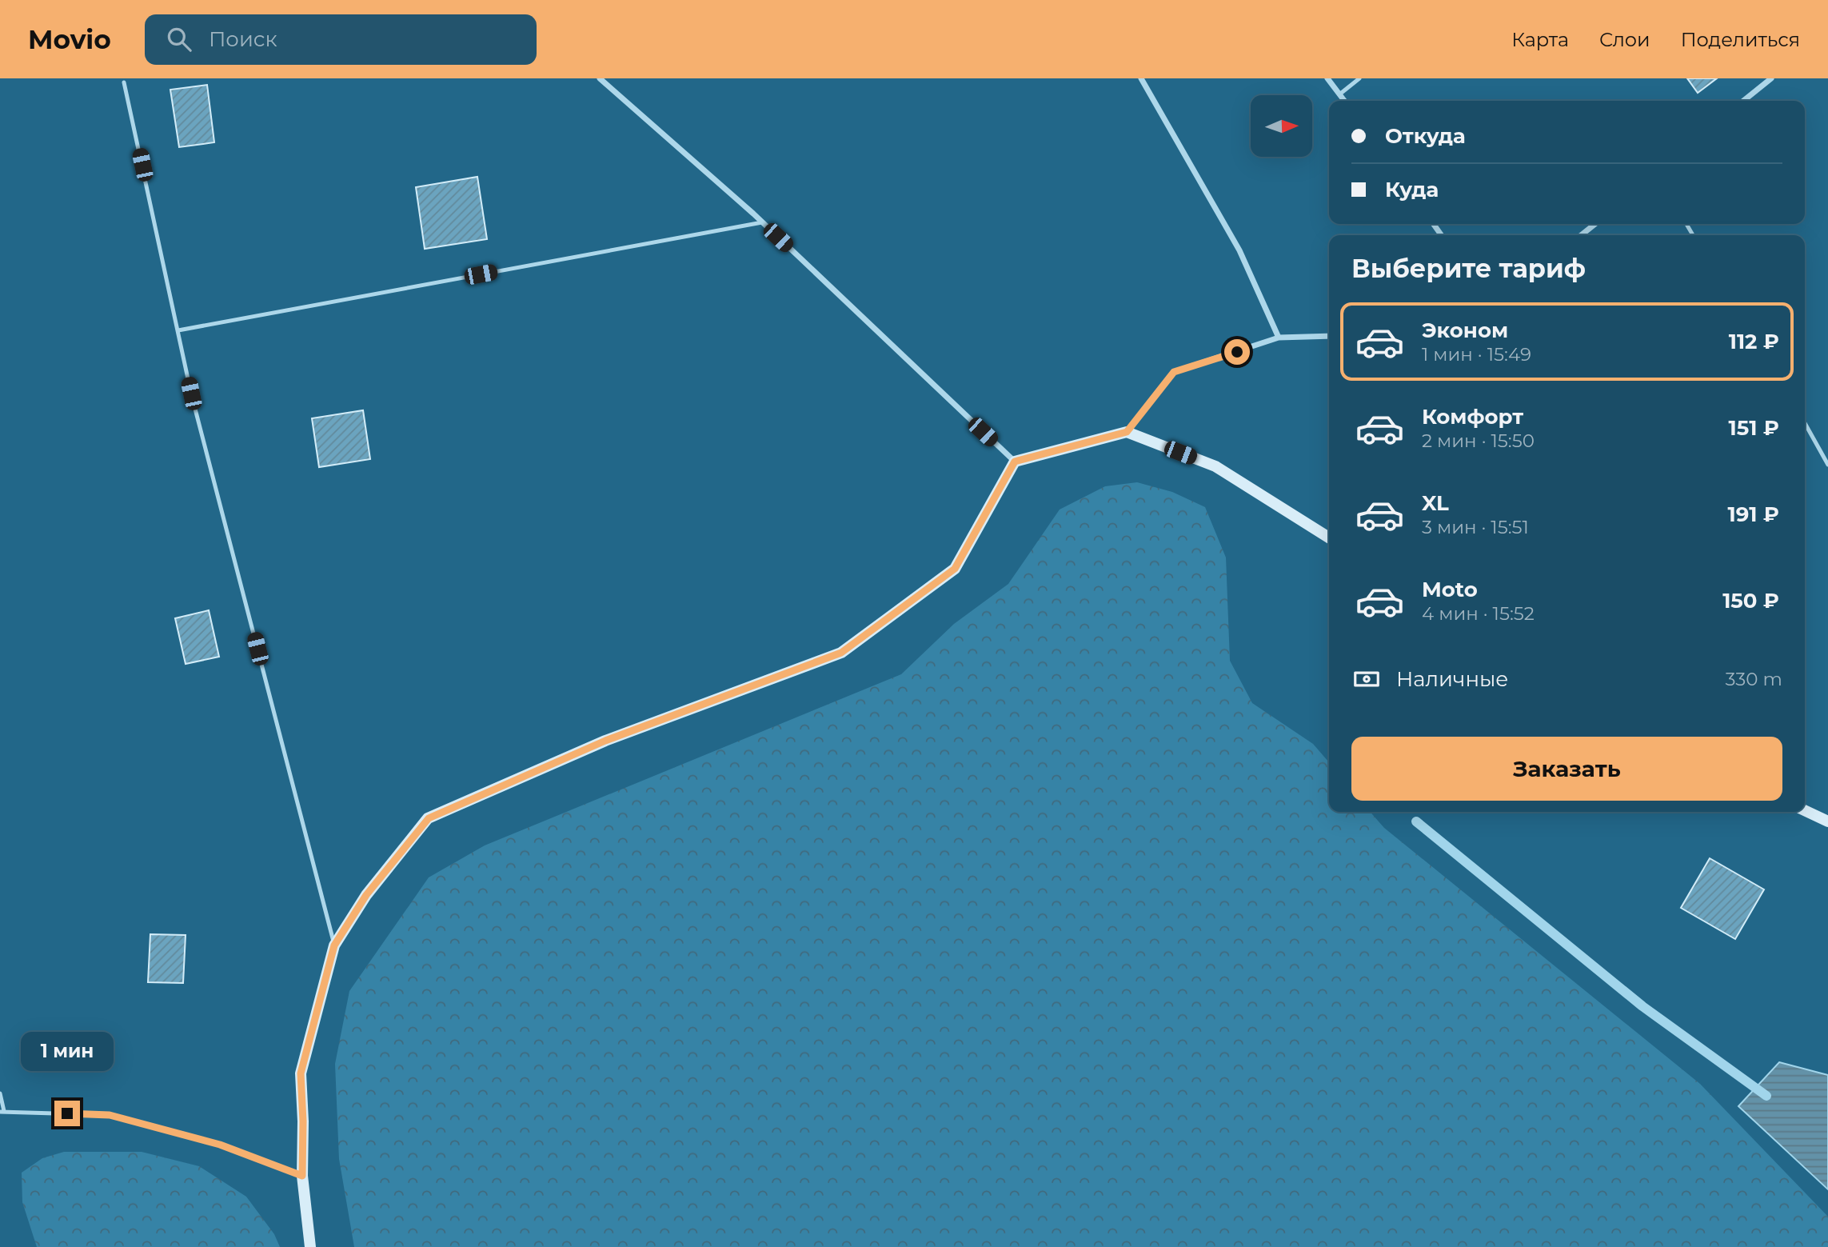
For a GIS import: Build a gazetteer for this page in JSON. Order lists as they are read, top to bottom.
{
  "north": "right",
  "page": {
    "header": "Movio",
    "search": "Поиск",
    "nav": ["Карта", "Слои", "Поделиться"],
    "banner": ["Откуда", "Куда"],
    "heading": "Выберите тариф",
    "list": [
      {
        "name": "Эконом",
        "note": "1 мин · 15:49",
        "value": "112 ₽"
      },
      {
        "name": "Комфорт",
        "note": "2 мин · 15:50",
        "value": "151 ₽"
      },
      {
        "name": "XL",
        "note": "3 мин · 15:51",
        "value": "191 ₽"
      },
      {
        "name": "Moto",
        "note": "4 мин · 15:52",
        "value": "150 ₽"
      }
    ],
    "pay": ["Наличные", "330 m"],
    "buttons": "Заказать",
    "bubble": "1 мин"
  }
}
